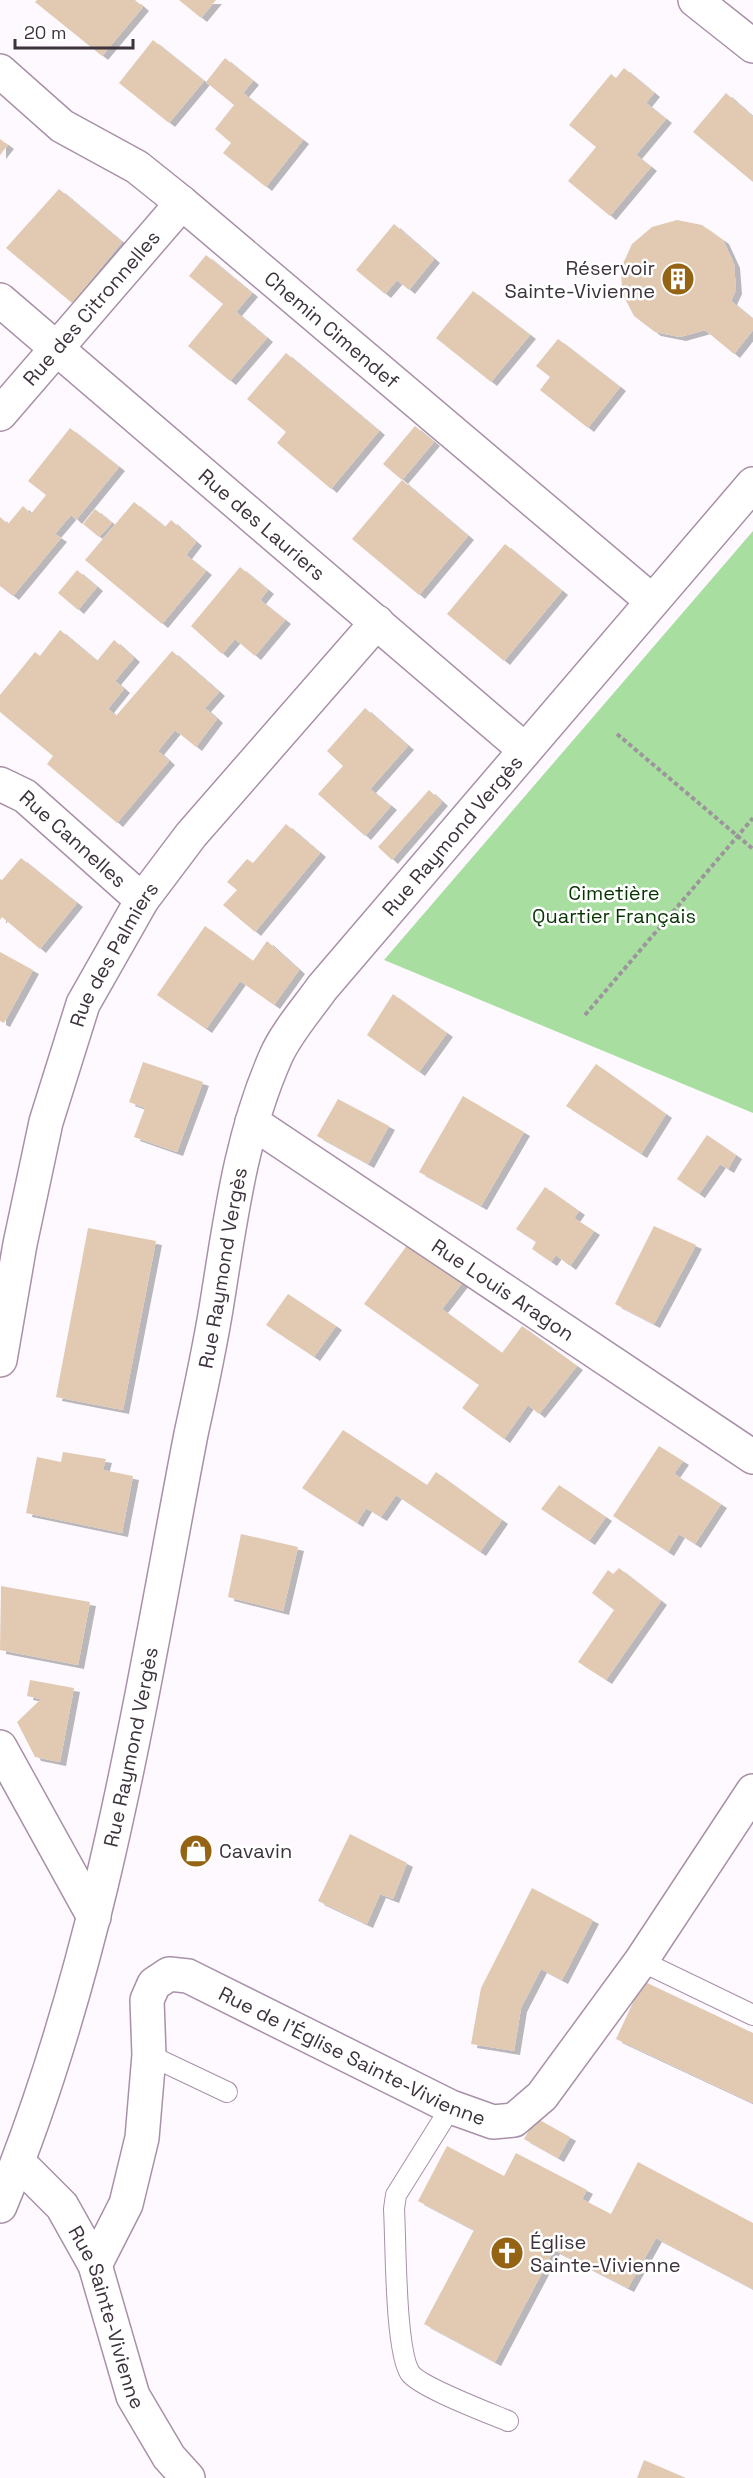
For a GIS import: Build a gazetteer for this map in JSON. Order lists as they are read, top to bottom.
{
  "streets": {
    "street": [
      "Rue des Citronnelles",
      "Chemin Cimendef",
      "Rue des Lauriers",
      "Rue Raymond Vergès",
      "Rue Cannelles",
      "Rue des Palmiers",
      "Rue Louis Aragon",
      "Rue de l'Église Sainte-Vivienne",
      "Rue Sainte-Vivienne"
    ]
  },
  "crossings": [
    ["Rue des Citronnelles", "Chemin Cimendef"],
    ["Rue des Citronnelles", "Rue des Lauriers"],
    ["Chemin Cimendef", "Rue Raymond Vergès"],
    ["Rue des Lauriers", "Rue Raymond Vergès"],
    ["Rue des Lauriers", "Rue des Palmiers"],
    ["Rue Raymond Vergès", "Rue Louis Aragon"],
    ["Rue Raymond Vergès", "Rue Sainte-Vivienne"],
    ["Rue Cannelles", "Rue des Palmiers"],
    ["Rue de l'Église Sainte-Vivienne", "Rue Sainte-Vivienne"]
  ],
  "parks": ["Cimetière Quartier Français"],
  "places": {
    "building": ["Réservoir Sainte-Vivienne"],
    "shop": ["Cavavin"],
    "church": ["Église Sainte-Vivienne"]
  },
  "scale_bar": "20 m"
}
